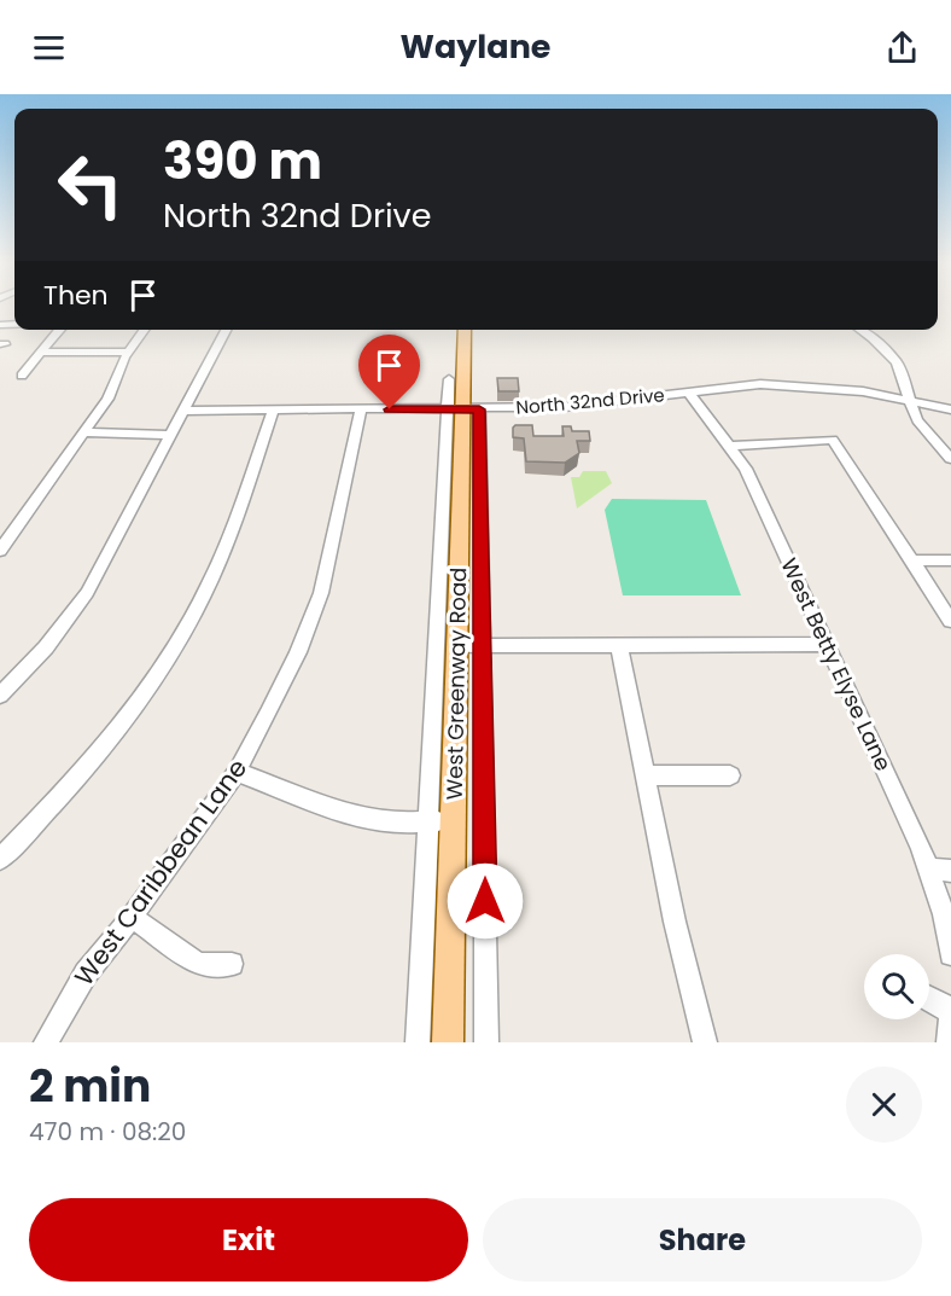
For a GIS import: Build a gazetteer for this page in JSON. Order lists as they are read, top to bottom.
{
  "streets": {
    "main road": ["West Greenway Road"],
    "street": ["North 32nd Drive", "West Betty Elyse Lane", "West Caribbean Lane"]
  },
  "crossings": [
    ["North 32nd Drive", "West Betty Elyse Lane"],
    ["North 32nd Drive", "West Greenway Road"],
    ["North 32nd Drive", "West Caribbean Lane"]
  ],
  "page": {
    "header": "Waylane",
    "turn": ["390 m", "North 32nd Drive"],
    "then": "Then",
    "heading": ["2 min", "470 m · 08:20"],
    "buttons": ["Exit", "Share"]
  }
}
